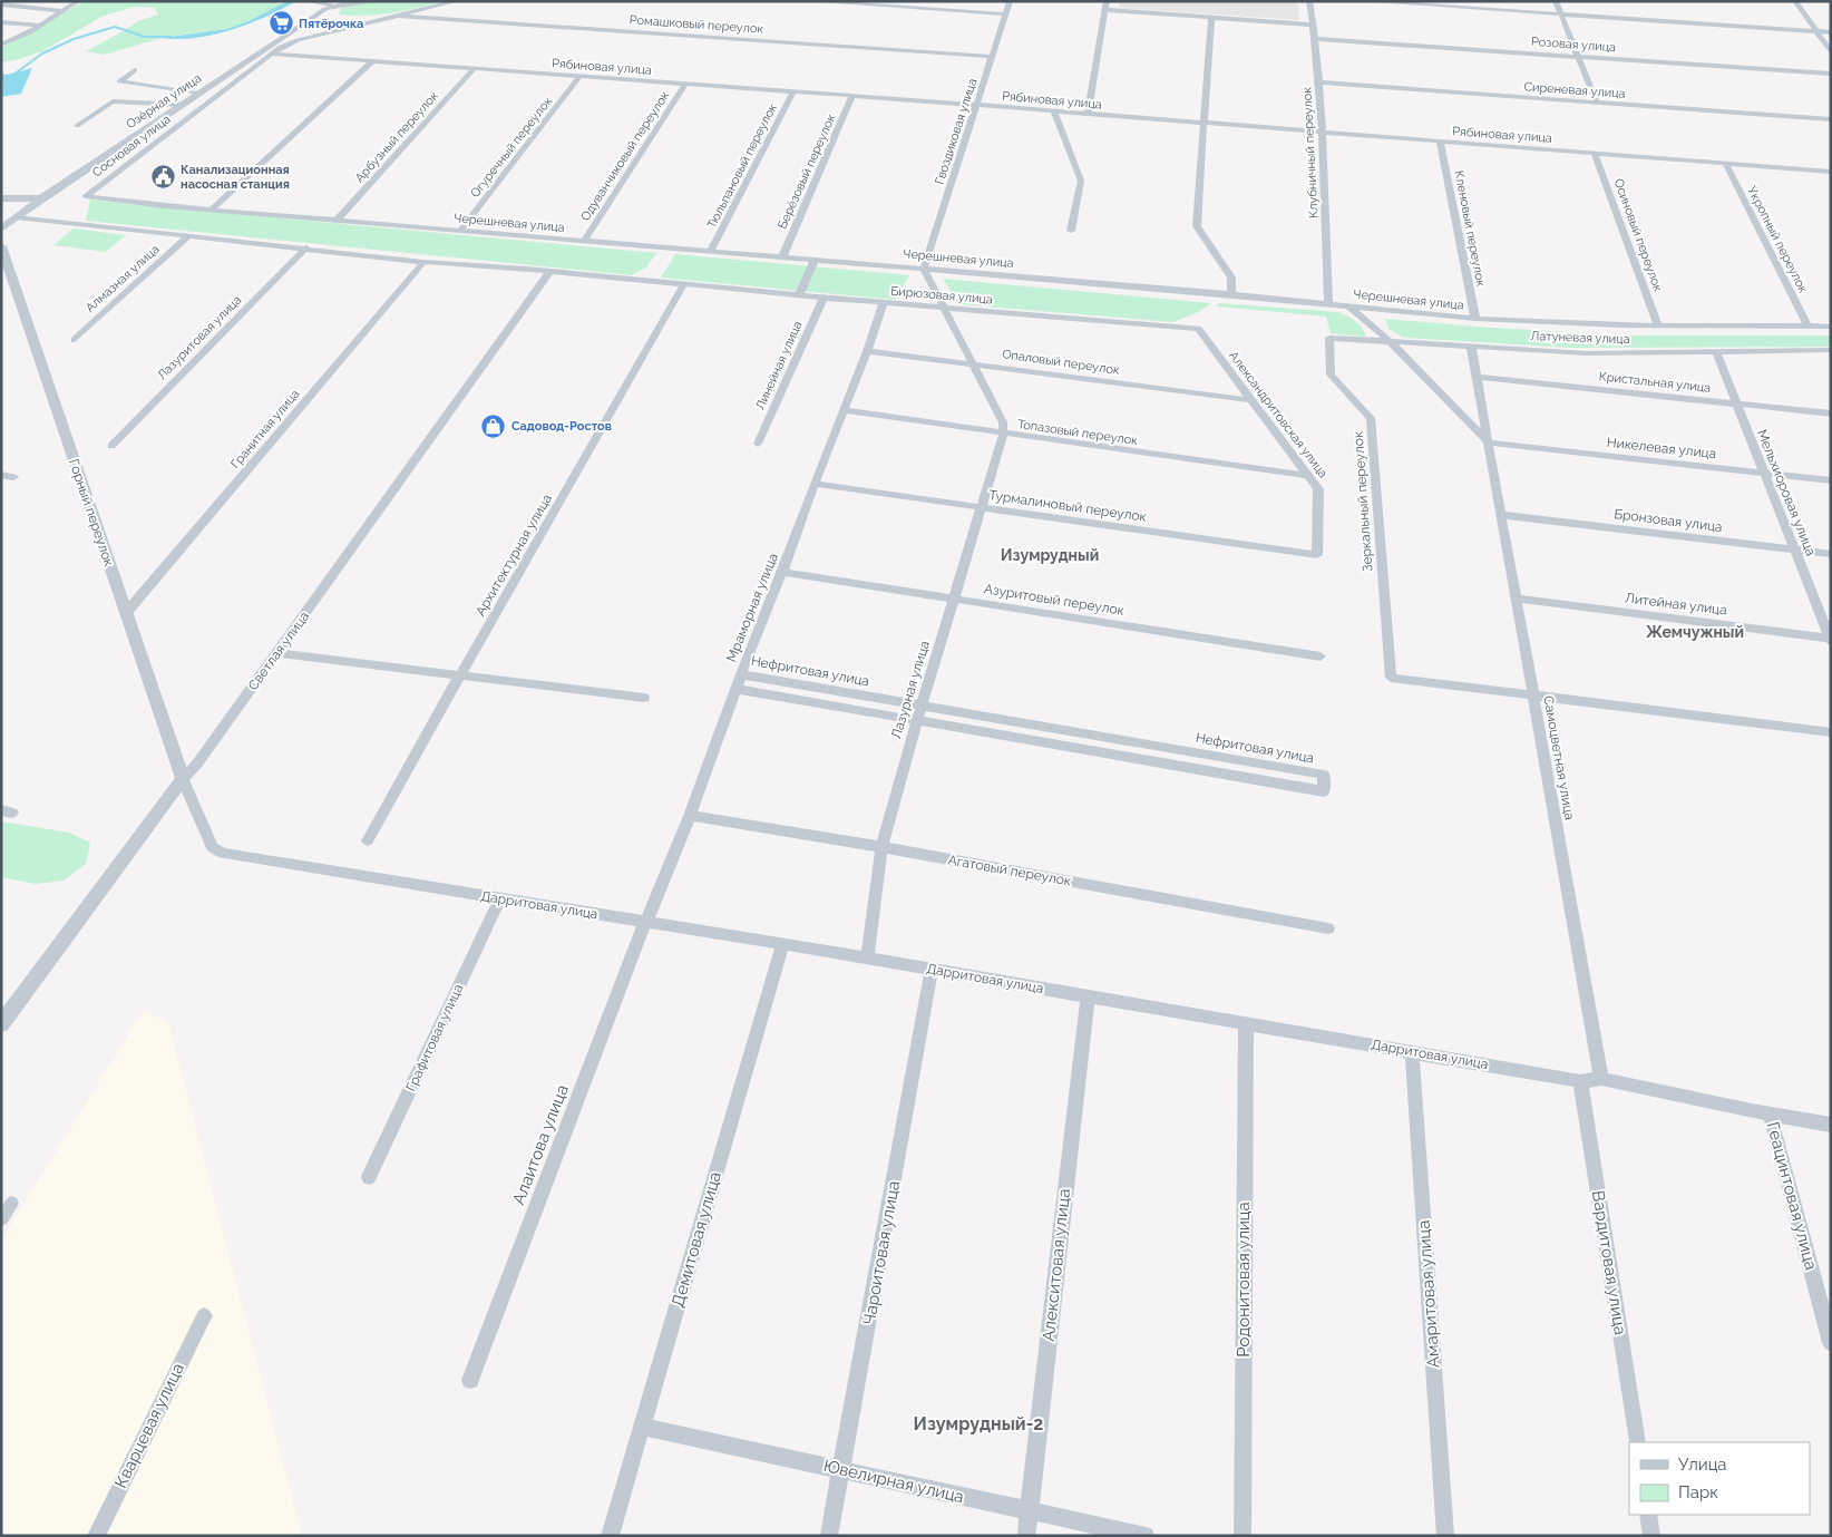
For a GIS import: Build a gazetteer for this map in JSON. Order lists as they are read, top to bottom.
{
  "streets": {
    "street": [
      "Ромашковый переулок",
      "Розовая улица",
      "Рябиновая улица",
      "Сиреневая улица",
      "Озёрная улица",
      "Гвоздиковая улица",
      "Арбузный переулок",
      "Сосновая улица",
      "Огуречный переулок",
      "Клубничный переулок",
      "Одуванчиковый переулок",
      "Тюльпановый переулок",
      "Берёзовый переулок",
      "Черешневая улица",
      "Кленовый переулок",
      "Осиновый переулок",
      "Укропный переулок",
      "Алмазная улица",
      "Бирюзовая улица",
      "Лазуритовая улица",
      "Латуневая улица",
      "Опаловый переулок",
      "Линейная улица",
      "Кристальная улица",
      "Александритовская улица",
      "Гранитная улица",
      "Топазовый переулок",
      "Никелевая улица",
      "Мельхиоровая улица",
      "Зеркальный переулок",
      "Турмалиновый переулок",
      "Горный переулок",
      "Бронзовая улица",
      "Архитектурная улица",
      "Азуритовый переулок",
      "Литейная улица",
      "Мраморная улица",
      "Светлая улица",
      "Нефритовая улица",
      "Лазурная улица",
      "Самоцветная улица",
      "Агатовый переулок",
      "Дарритовая улица",
      "Графитовая улица",
      "Алаитова улица",
      "Геацинтовая улица",
      "Демитовая улица",
      "Чароитовая улица",
      "Вардитовая улица",
      "Алекситовая улица",
      "Родонитовая улица",
      "Амаритовая улица",
      "Кварцевая улица",
      "Ювелирная улица"
    ]
  },
  "crossings": [
    ["Ромашковый переулок", "Гвоздиковая улица"],
    ["Ромашковый переулок", "Сосновая улица"],
    ["Розовая улица", "Клубничный переулок"],
    ["Рябиновая улица", "Гвоздиковая улица"],
    ["Рябиновая улица", "Арбузный переулок"],
    ["Рябиновая улица", "Сосновая улица"],
    ["Рябиновая улица", "Огуречный переулок"],
    ["Рябиновая улица", "Клубничный переулок"],
    ["Рябиновая улица", "Одуванчиковый переулок"],
    ["Рябиновая улица", "Тюльпановый переулок"],
    ["Рябиновая улица", "Берёзовый переулок"],
    ["Рябиновая улица", "Кленовый переулок"],
    ["Рябиновая улица", "Осиновый переулок"],
    ["Рябиновая улица", "Укропный переулок"],
    ["Сиреневая улица", "Клубничный переулок"],
    ["Озёрная улица", "Бирюзовая улица"],
    ["Гвоздиковая улица", "Черешневая улица"],
    ["Арбузный переулок", "Черешневая улица"],
    ["Сосновая улица", "Черешневая улица"],
    ["Огуречный переулок", "Черешневая улица"],
    ["Клубничный переулок", "Черешневая улица"],
    ["Одуванчиковый переулок", "Черешневая улица"],
    ["Тюльпановый переулок", "Черешневая улица"],
    ["Берёзовый переулок", "Черешневая улица"],
    ["Черешневая улица", "Кленовый переулок"],
    ["Черешневая улица", "Осиновый переулок"],
    ["Черешневая улица", "Укропный переулок"],
    ["Алмазная улица", "Бирюзовая улица"],
    ["Бирюзовая улица", "Лазуритовая улица"],
    ["Бирюзовая улица", "Линейная улица"],
    ["Бирюзовая улица", "Александритовская улица"],
    ["Бирюзовая улица", "Гранитная улица"],
    ["Бирюзовая улица", "Архитектурная улица"],
    ["Бирюзовая улица", "Мраморная улица"],
    ["Бирюзовая улица", "Светлая улица"],
    ["Латуневая улица", "Мельхиоровая улица"],
    ["Латуневая улица", "Зеркальный переулок"],
    ["Латуневая улица", "Самоцветная улица"],
    ["Опаловый переулок", "Александритовская улица"],
    ["Опаловый переулок", "Мраморная улица"],
    ["Кристальная улица", "Мельхиоровая улица"],
    ["Кристальная улица", "Самоцветная улица"],
    ["Александритовская улица", "Топазовый переулок"],
    ["Александритовская улица", "Турмалиновый переулок"],
    ["Гранитная улица", "Горный переулок"],
    ["Топазовый переулок", "Мраморная улица"],
    ["Топазовый переулок", "Лазурная улица"],
    ["Никелевая улица", "Мельхиоровая улица"],
    ["Никелевая улица", "Самоцветная улица"],
    ["Мельхиоровая улица", "Бронзовая улица"],
    ["Мельхиоровая улица", "Литейная улица"],
    ["Зеркальный переулок", "Самоцветная улица"],
    ["Турмалиновый переулок", "Мраморная улица"],
    ["Турмалиновый переулок", "Лазурная улица"],
    ["Горный переулок", "Светлая улица"],
    ["Горный переулок", "Дарритовая улица"],
    ["Бронзовая улица", "Самоцветная улица"],
    ["Азуритовый переулок", "Мраморная улица"],
    ["Азуритовый переулок", "Лазурная улица"],
    ["Литейная улица", "Самоцветная улица"],
    ["Мраморная улица", "Нефритовая улица"],
    ["Мраморная улица", "Агатовый переулок"],
    ["Мраморная улица", "Дарритовая улица"],
    ["Мраморная улица", "Алаитова улица"],
    ["Светлая улица", "Дарритовая улица"],
    ["Нефритовая улица", "Лазурная улица"],
    ["Лазурная улица", "Агатовый переулок"],
    ["Лазурная улица", "Дарритовая улица"],
    ["Самоцветная улица", "Дарритовая улица"],
    ["Дарритовая улица", "Графитовая улица"],
    ["Дарритовая улица", "Алаитова улица"],
    ["Дарритовая улица", "Геацинтовая улица"],
    ["Дарритовая улица", "Демитовая улица"],
    ["Дарритовая улица", "Чароитовая улица"],
    ["Дарритовая улица", "Вардитовая улица"],
    ["Дарритовая улица", "Алекситовая улица"],
    ["Дарритовая улица", "Родонитовая улица"],
    ["Дарритовая улица", "Амаритовая улица"],
    ["Демитовая улица", "Ювелирная улица"],
    ["Чароитовая улица", "Ювелирная улица"],
    ["Алекситовая улица", "Ювелирная улица"]
  ],
  "districts": ["Изумрудный", "Жемчужный", "Изумрудный-2"],
  "places": {
    "supermarket": ["Пятёрочка"],
    "public building": ["Канализационная насосная станция"],
    "shop": ["Садовод-Ростов"]
  },
  "legend": ["Улица", "Парк"]
}
